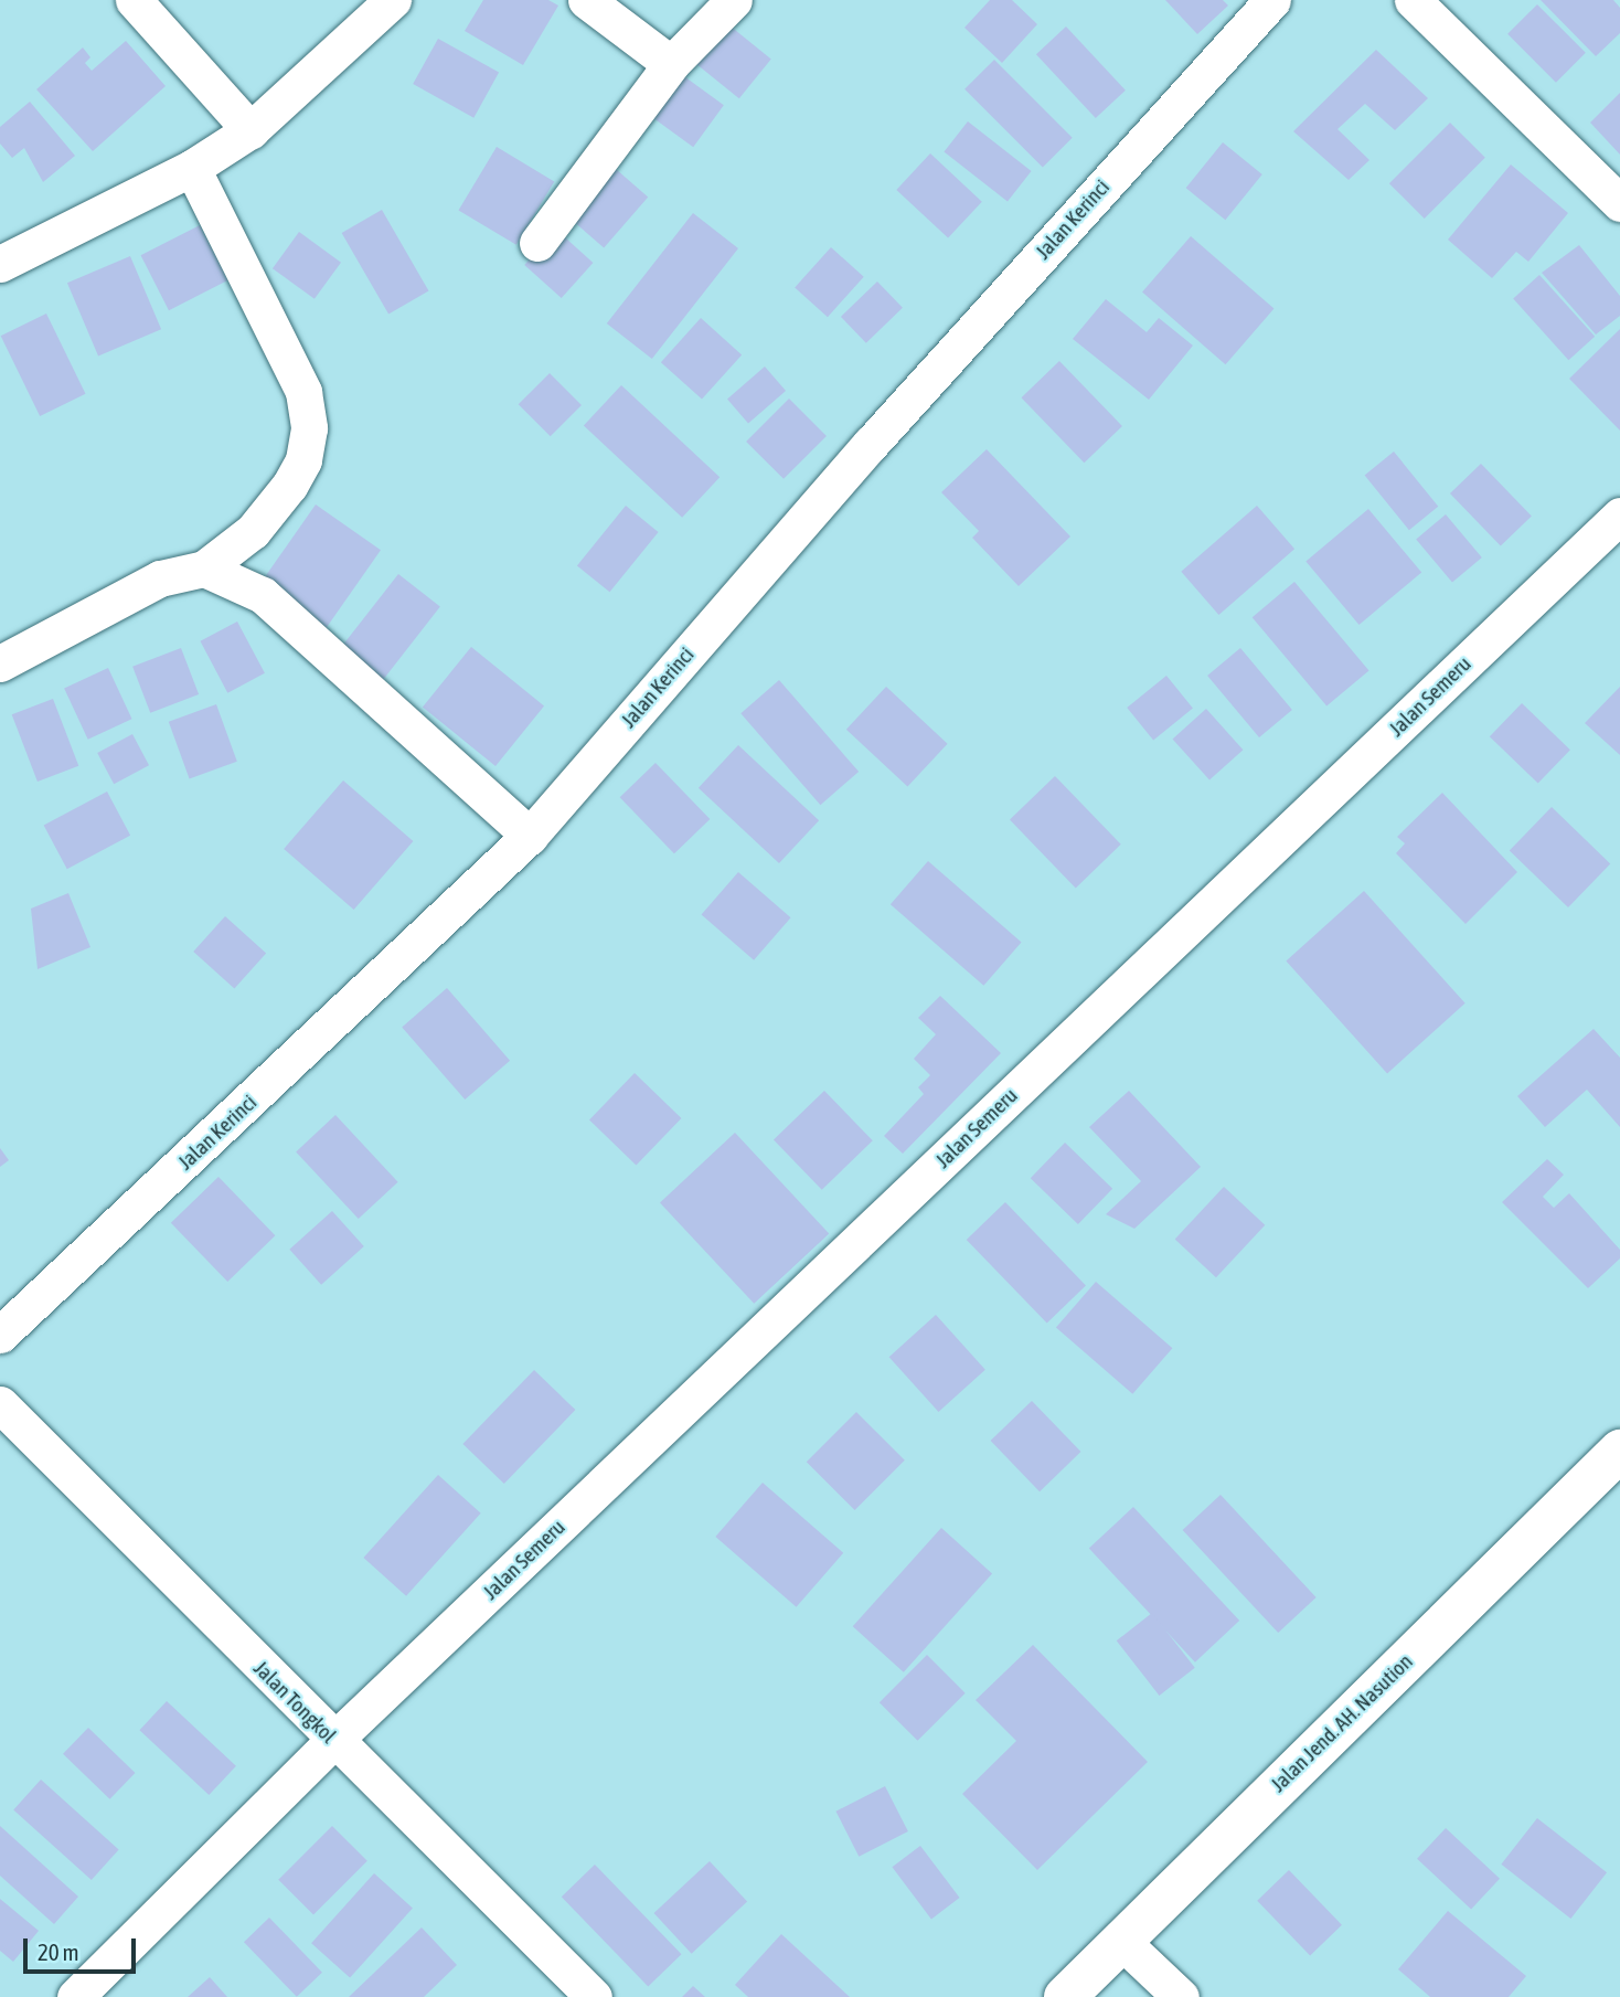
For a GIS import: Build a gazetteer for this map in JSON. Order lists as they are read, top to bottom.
{
  "streets": {
    "highway": ["Jalan Jend. AH. Nasution"],
    "street": ["Jalan Kerinci", "Jalan Semeru", "Jalan Tongkol"]
  },
  "crossings": [
    ["Jalan Semeru", "Jalan Tongkol"]
  ],
  "scale_bar": "20 m"
}
